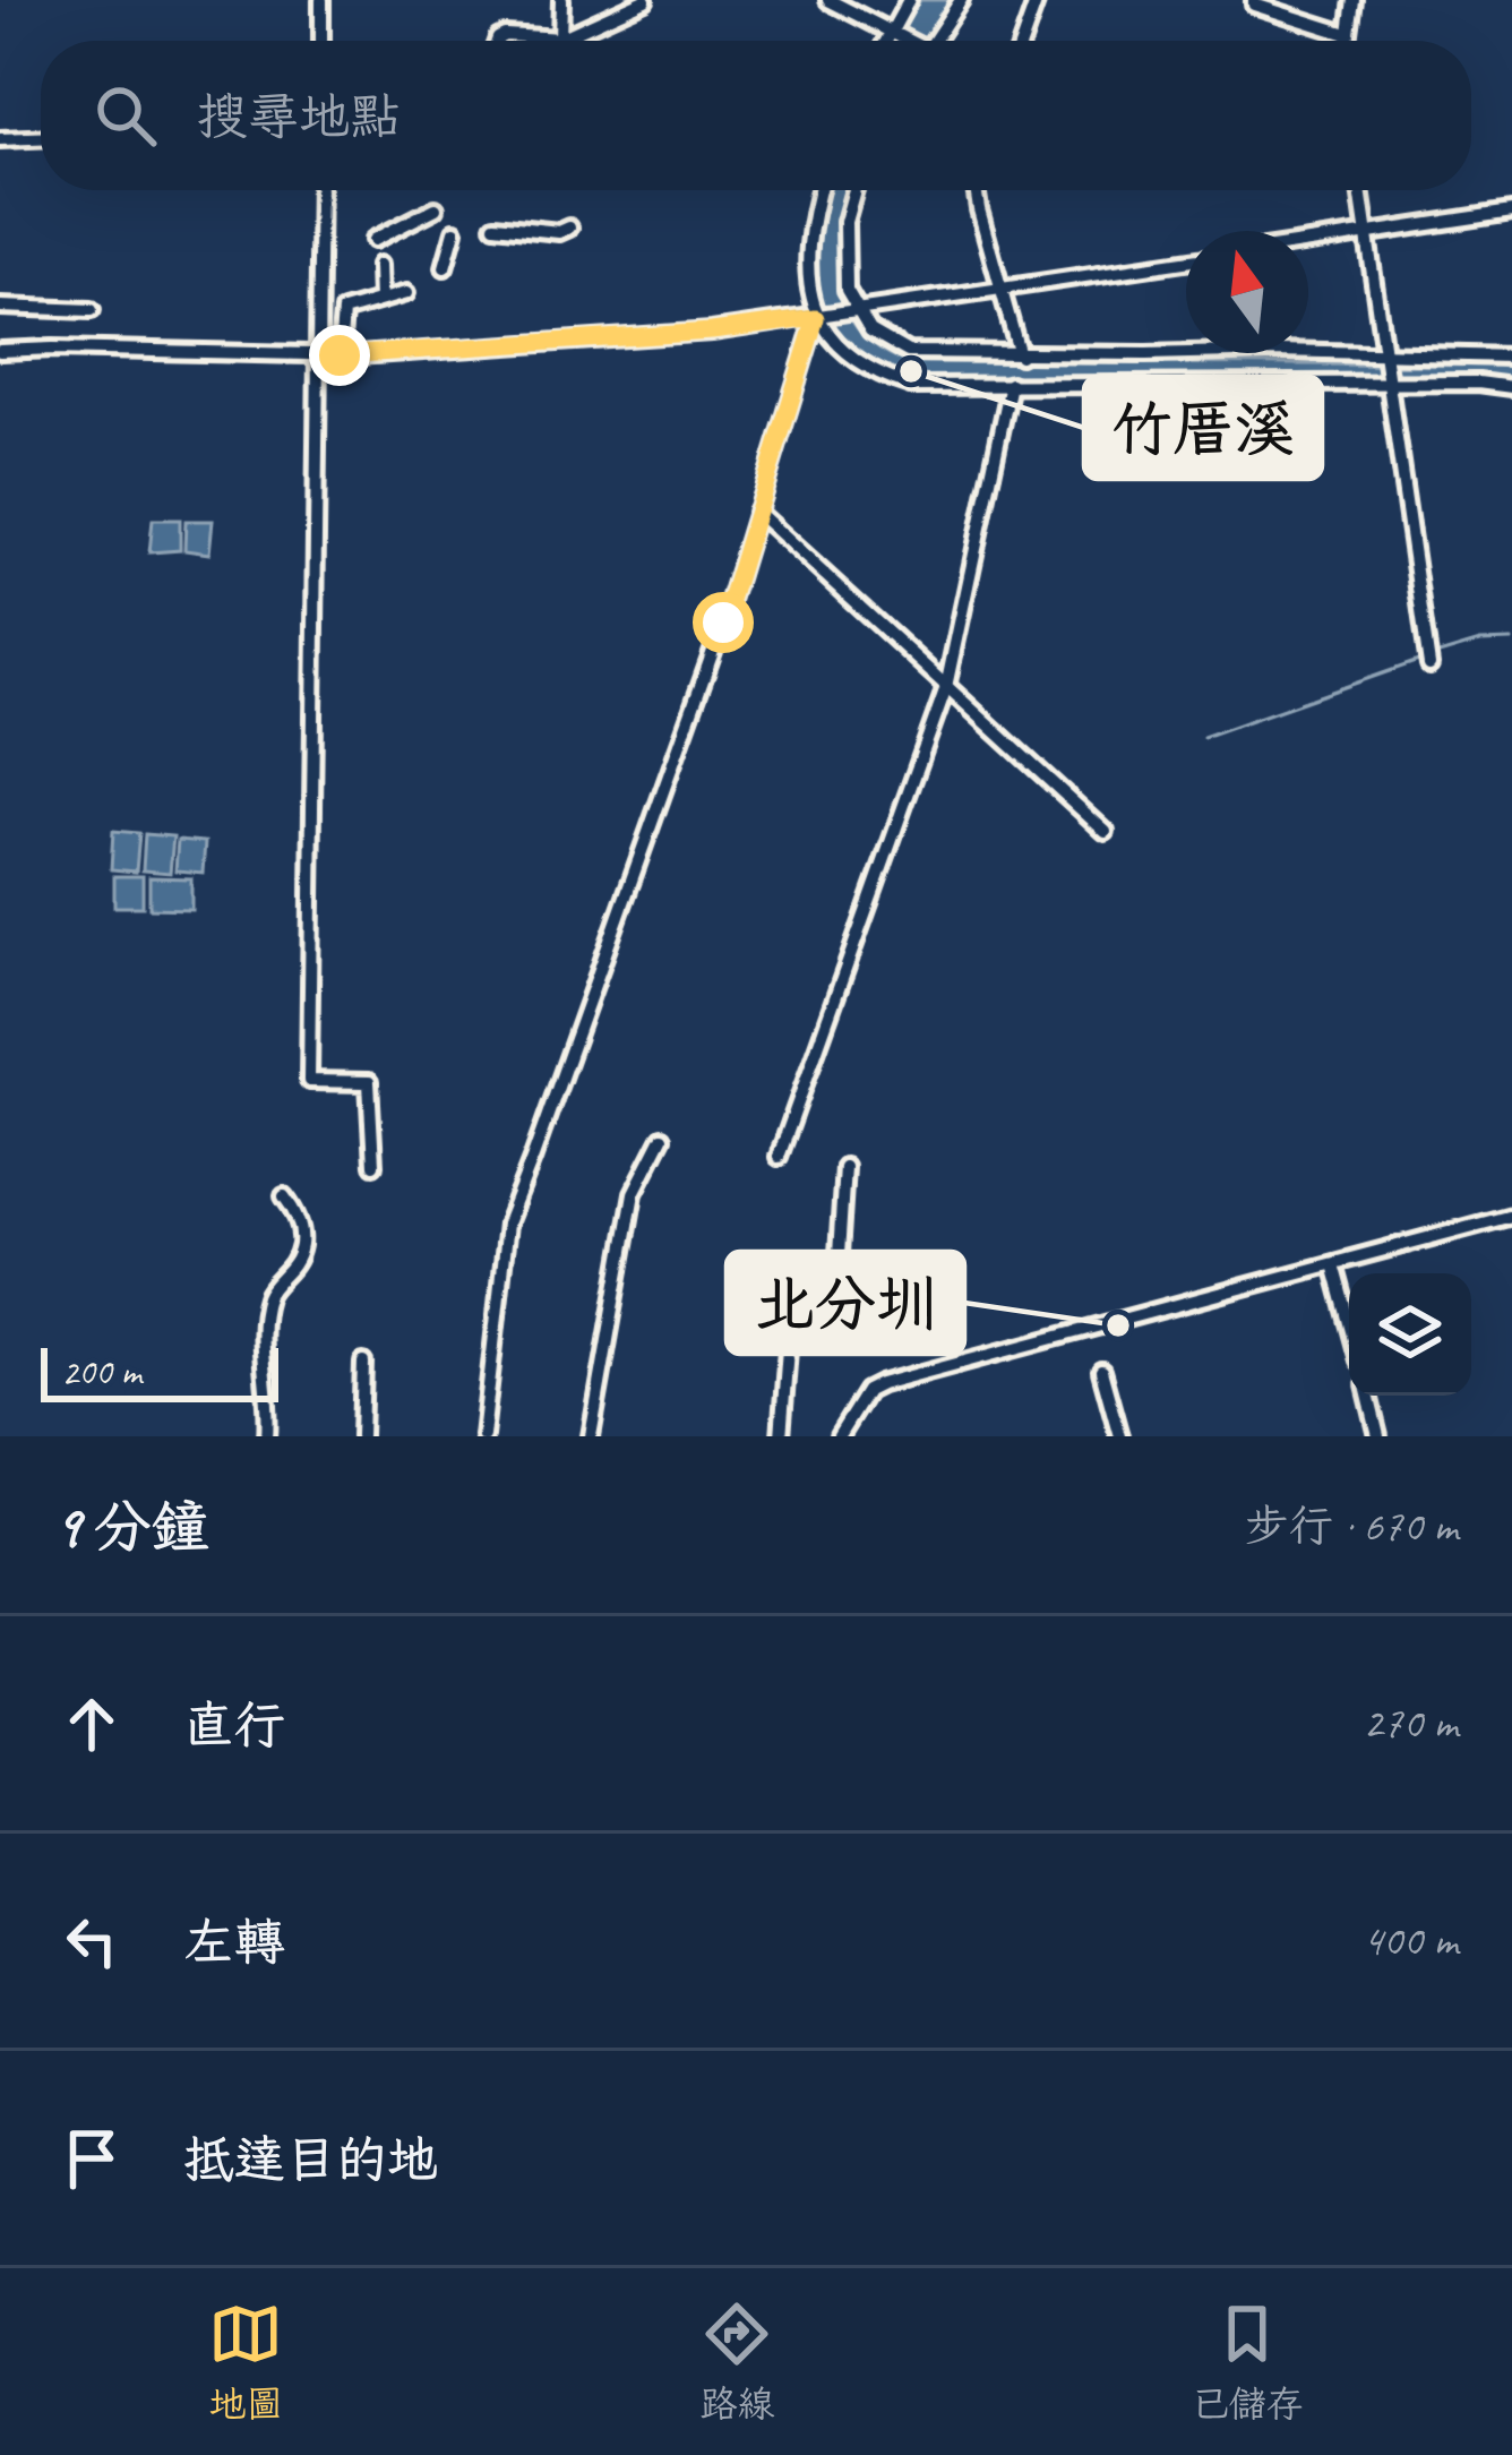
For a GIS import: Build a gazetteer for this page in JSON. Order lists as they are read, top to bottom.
{
  "places": ["竹厝溪", "北分圳"],
  "scale_bar": "200 m",
  "north": "top",
  "page": {
    "search": "搜尋地點",
    "scale": "200 m",
    "heading": ["9 分鐘", "步行 · 670 m"],
    "list": [
      ["直行", "270 m"],
      ["左轉", "400 m"],
      "抵達目的地"
    ],
    "nav": ["地圖", "路線", "已儲存"]
  }
}
